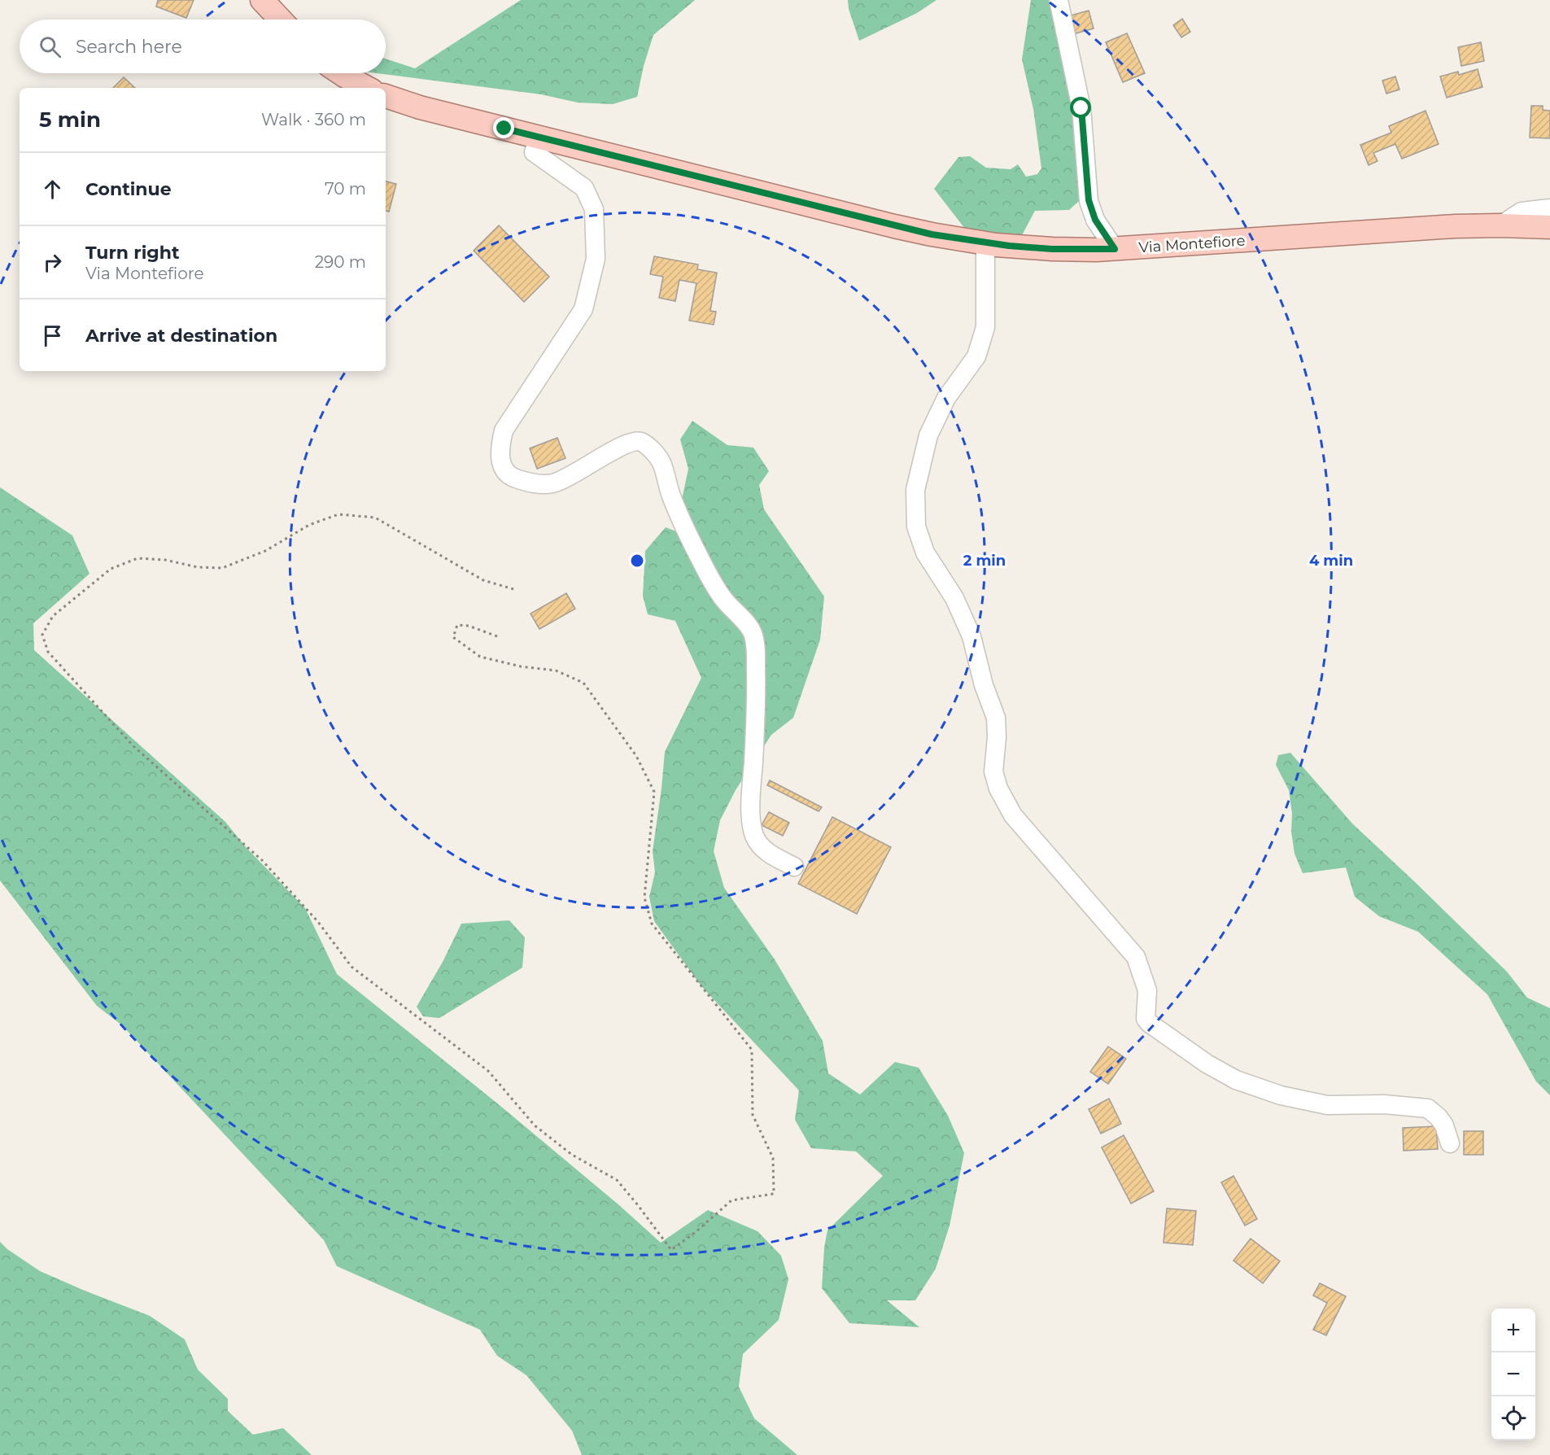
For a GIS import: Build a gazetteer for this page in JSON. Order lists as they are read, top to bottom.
{
  "streets": {
    "main road": ["Via Montefiore"]
  },
  "page": {
    "search": "Search here",
    "heading": ["5 min", "Walk · 360 m"],
    "list": [
      ["Continue", "70 m"],
      ["Turn right", "Via Montefiore", "290 m"],
      "Arrive at destination"
    ],
    "map_buttons": ["+", "−"]
  },
  "rings": ["2 min", "4 min"]
}
